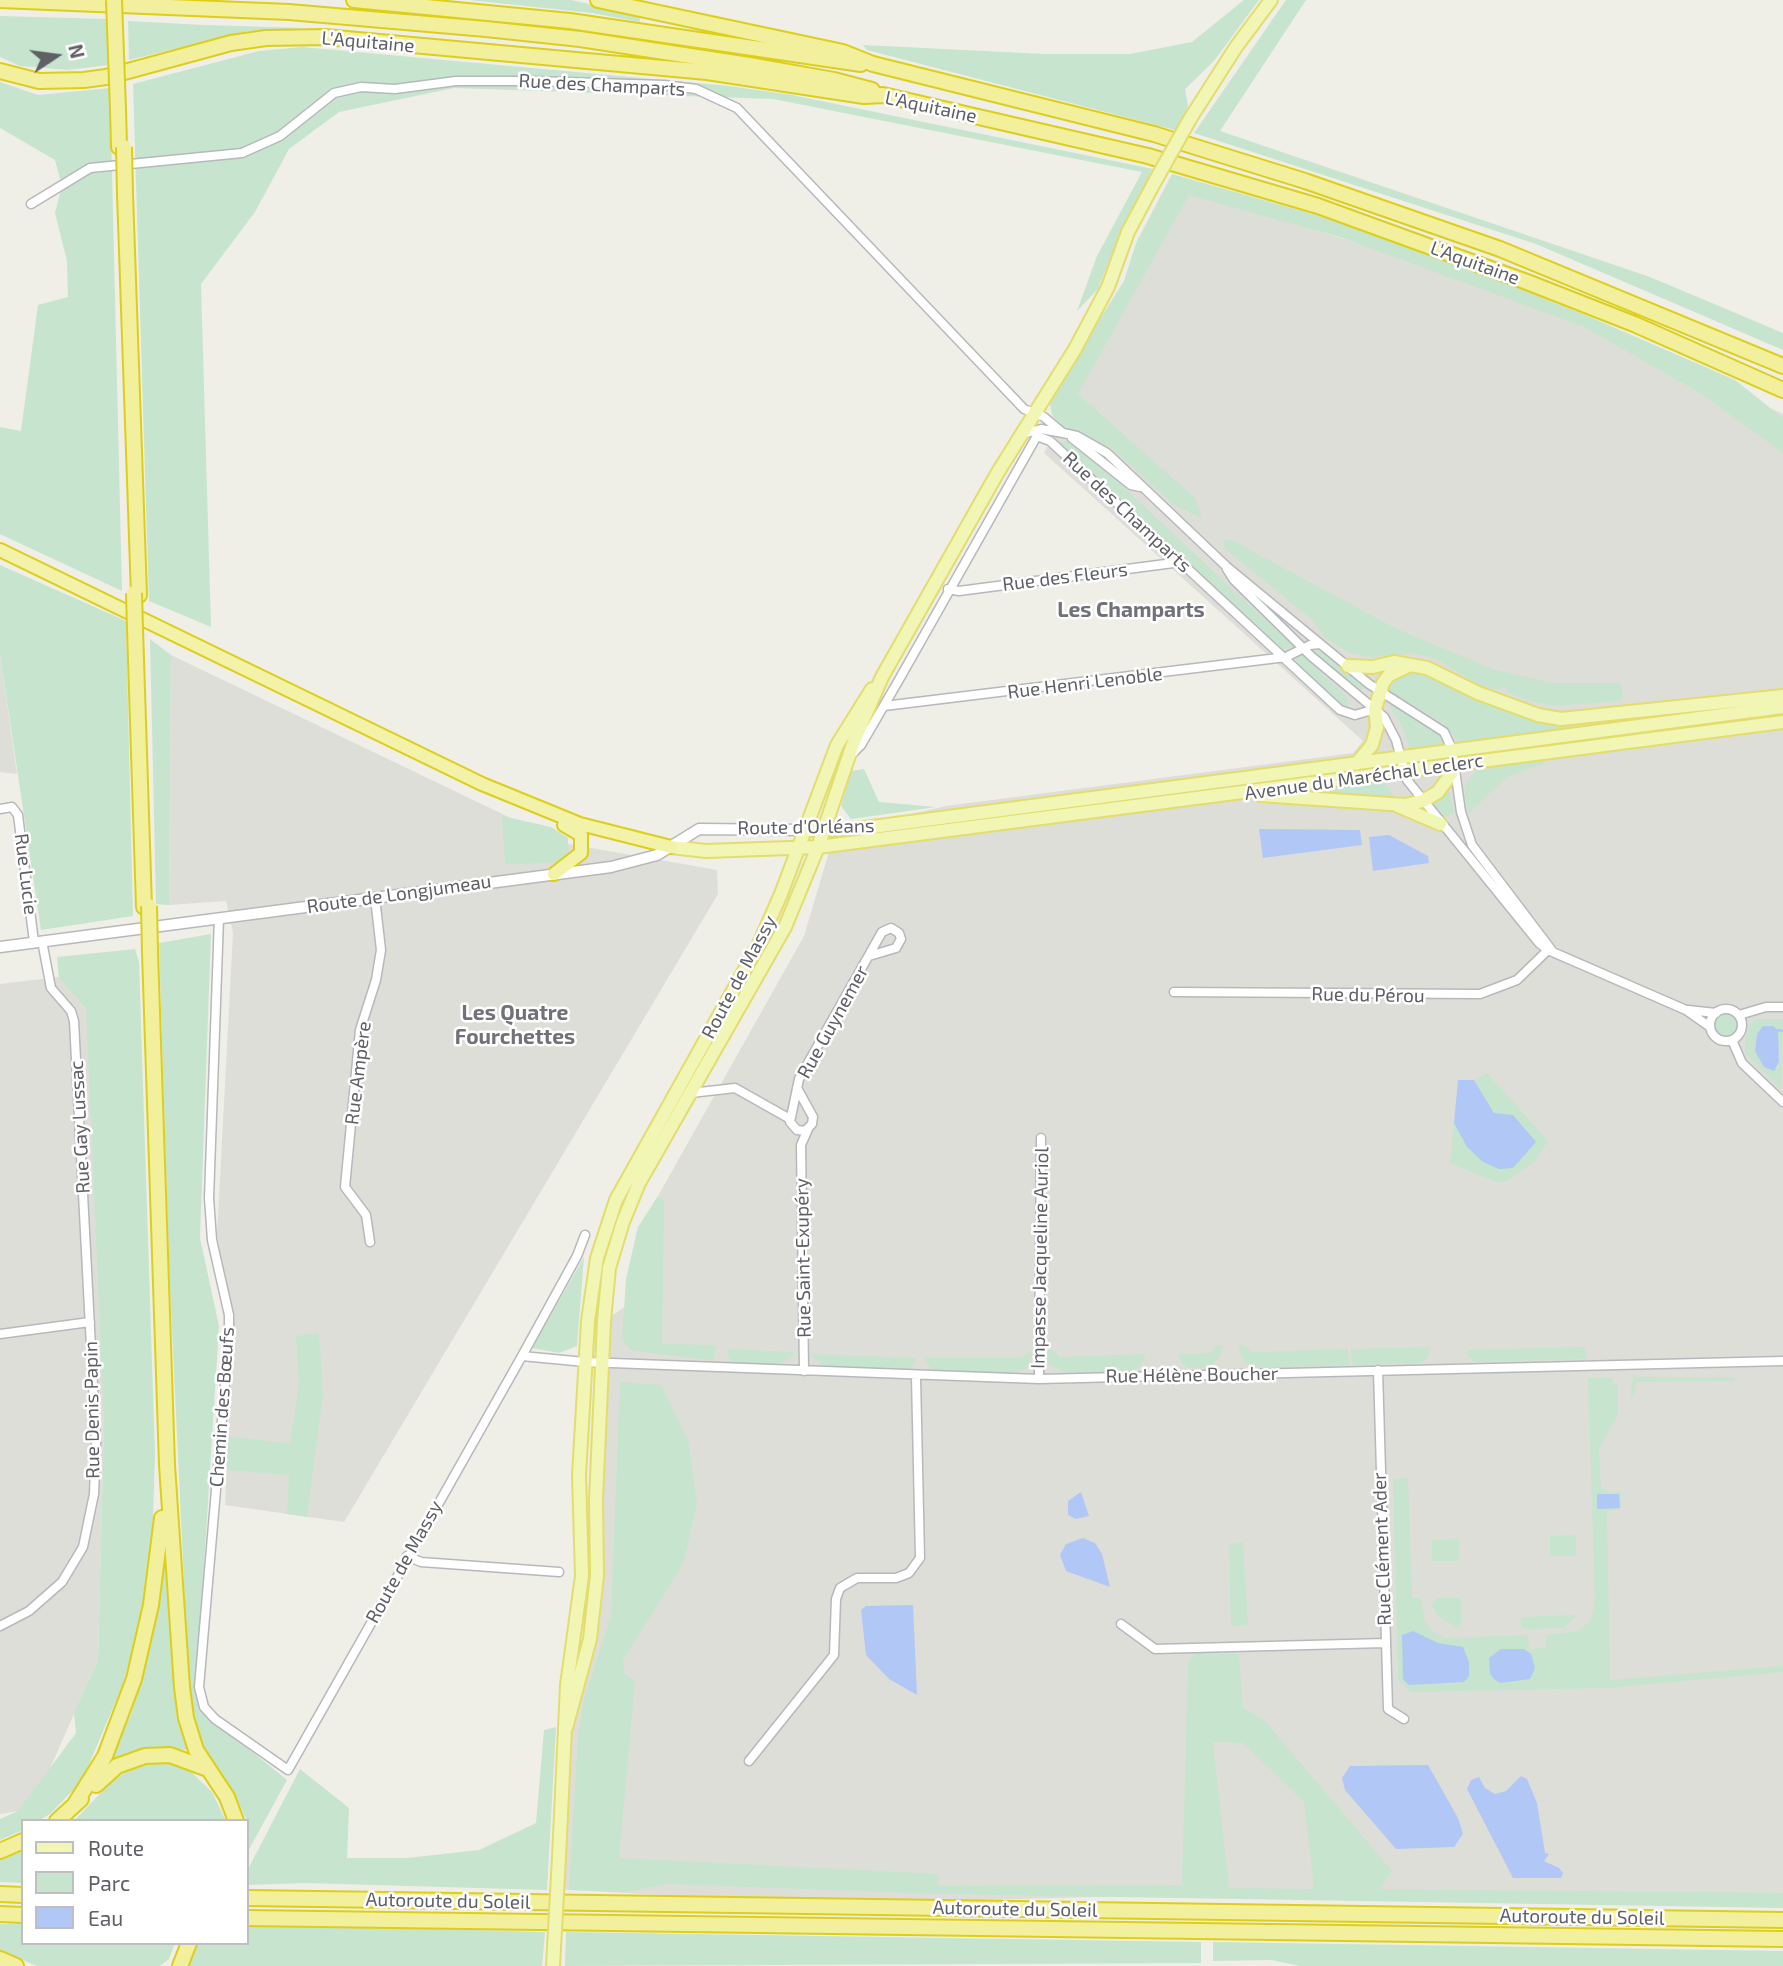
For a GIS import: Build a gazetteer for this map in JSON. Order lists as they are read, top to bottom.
{
  "streets": {
    "highway": ["L'Aquitaine", "Autoroute du Soleil"],
    "main road": [
      "Avenue du Maréchal Leclerc",
      "Route d'Orléans",
      "Route de Longjumeau",
      "Route de Massy"
    ],
    "street": [
      "Rue des Champarts",
      "Rue des Fleurs",
      "Rue Henri Lenoble",
      "Rue Lucie",
      "Rue du Pérou",
      "Rue Guynemer",
      "Rue Ampère",
      "Rue Gay Lussac",
      "Rue Saint-Exupéry",
      "Impasse Jacqueline Auriol",
      "Rue Hélène Boucher",
      "Chemin des Bœufs",
      "Rue Denis Papin",
      "Rue Clément Ader"
    ]
  },
  "crossings": [
    ["Rue des Champarts", "Rue des Fleurs"],
    ["Rue des Champarts", "Rue Henri Lenoble"],
    ["Rue des Champarts", "Avenue du Maréchal Leclerc"],
    ["Rue des Champarts", "Route de Massy"],
    ["Rue des Fleurs", "Route de Massy"],
    ["Rue Henri Lenoble", "Route de Massy"],
    ["Avenue du Maréchal Leclerc", "Route d'Orléans"],
    ["Route d'Orléans", "Route de Longjumeau"],
    ["Route d'Orléans", "Route de Massy"],
    ["Rue Lucie", "Route de Longjumeau"],
    ["Rue Lucie", "Rue Gay Lussac"],
    ["Route de Longjumeau", "Route de Massy"],
    ["Route de Longjumeau", "Rue Ampère"],
    ["Route de Longjumeau", "Rue Gay Lussac"],
    ["Route de Longjumeau", "Chemin des Bœufs"],
    ["Route de Massy", "Rue Hélène Boucher"],
    ["Route de Massy", "Chemin des Bœufs"],
    ["Rue Guynemer", "Rue Saint-Exupéry"],
    ["Rue Gay Lussac", "Rue Denis Papin"],
    ["Rue Saint-Exupéry", "Rue Hélène Boucher"],
    ["Impasse Jacqueline Auriol", "Rue Hélène Boucher"],
    ["Rue Hélène Boucher", "Rue Clément Ader"]
  ],
  "districts": ["Les Champarts", "Les Quatre Fourchettes"],
  "legend": ["Route", "Parc", "Eau"],
  "north": "right"
}
